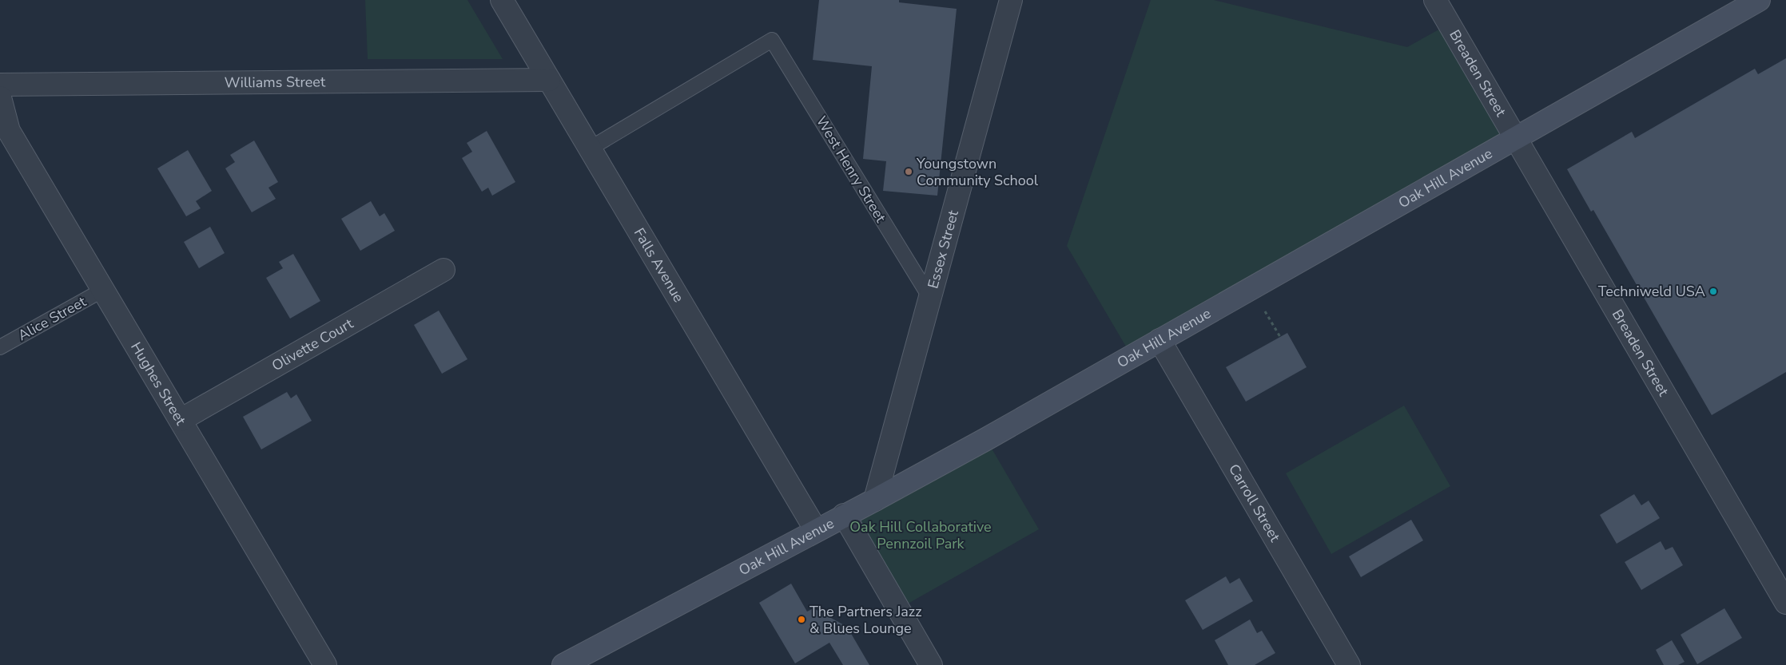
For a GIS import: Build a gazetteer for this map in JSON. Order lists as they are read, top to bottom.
{
  "streets": {
    "street": [
      "Breaden Street",
      "Williams Street",
      "Oak Hill Avenue",
      "Essex Street",
      "Falls Avenue",
      "Olivette Court",
      "Hughes Street",
      "Carroll Street"
    ],
    "lane": ["West Henry Street", "Alice Street"]
  },
  "crossings": [
    ["Breaden Street", "Oak Hill Avenue"],
    ["Williams Street", "Falls Avenue"],
    ["West Henry Street", "Essex Street"],
    ["West Henry Street", "Falls Avenue"],
    ["Oak Hill Avenue", "Essex Street"],
    ["Oak Hill Avenue", "Falls Avenue"],
    ["Oak Hill Avenue", "Carroll Street"],
    ["Alice Street", "Hughes Street"],
    ["Olivette Court", "Hughes Street"]
  ],
  "parks": ["Oak Hill Collaborative Pennzoil Park"],
  "places": ["Youngstown Community School", "Techniweld USA", "The Partners Jazz & Blues Lounge"]
}
